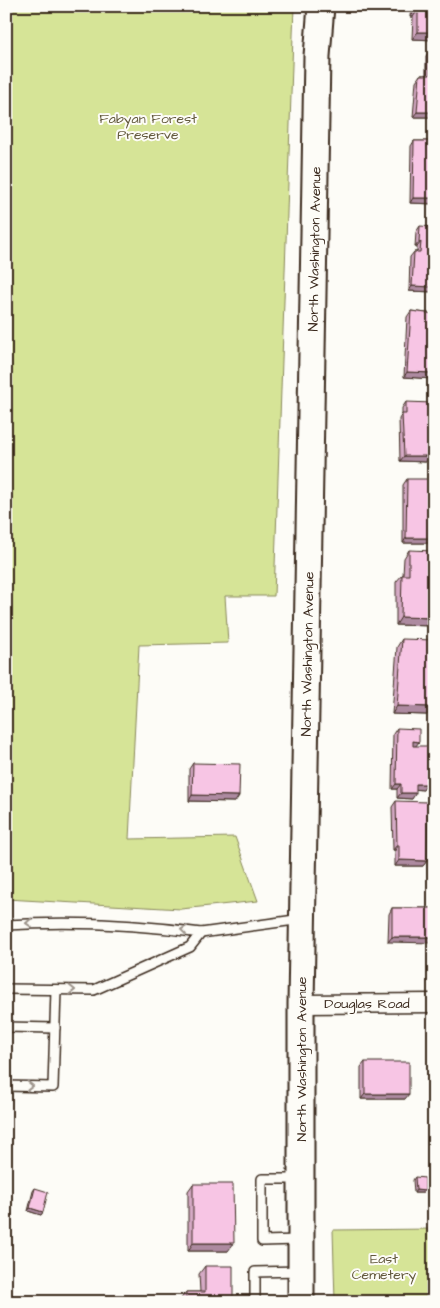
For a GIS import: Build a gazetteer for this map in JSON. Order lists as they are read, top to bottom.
{
  "streets": {
    "main road": ["North Washington Avenue"],
    "street": ["Douglas Road"]
  },
  "crossings": [
    ["North Washington Avenue", "Douglas Road"]
  ],
  "parks": ["Fabyan Forest Preserve", "East Cemetery"]
}
